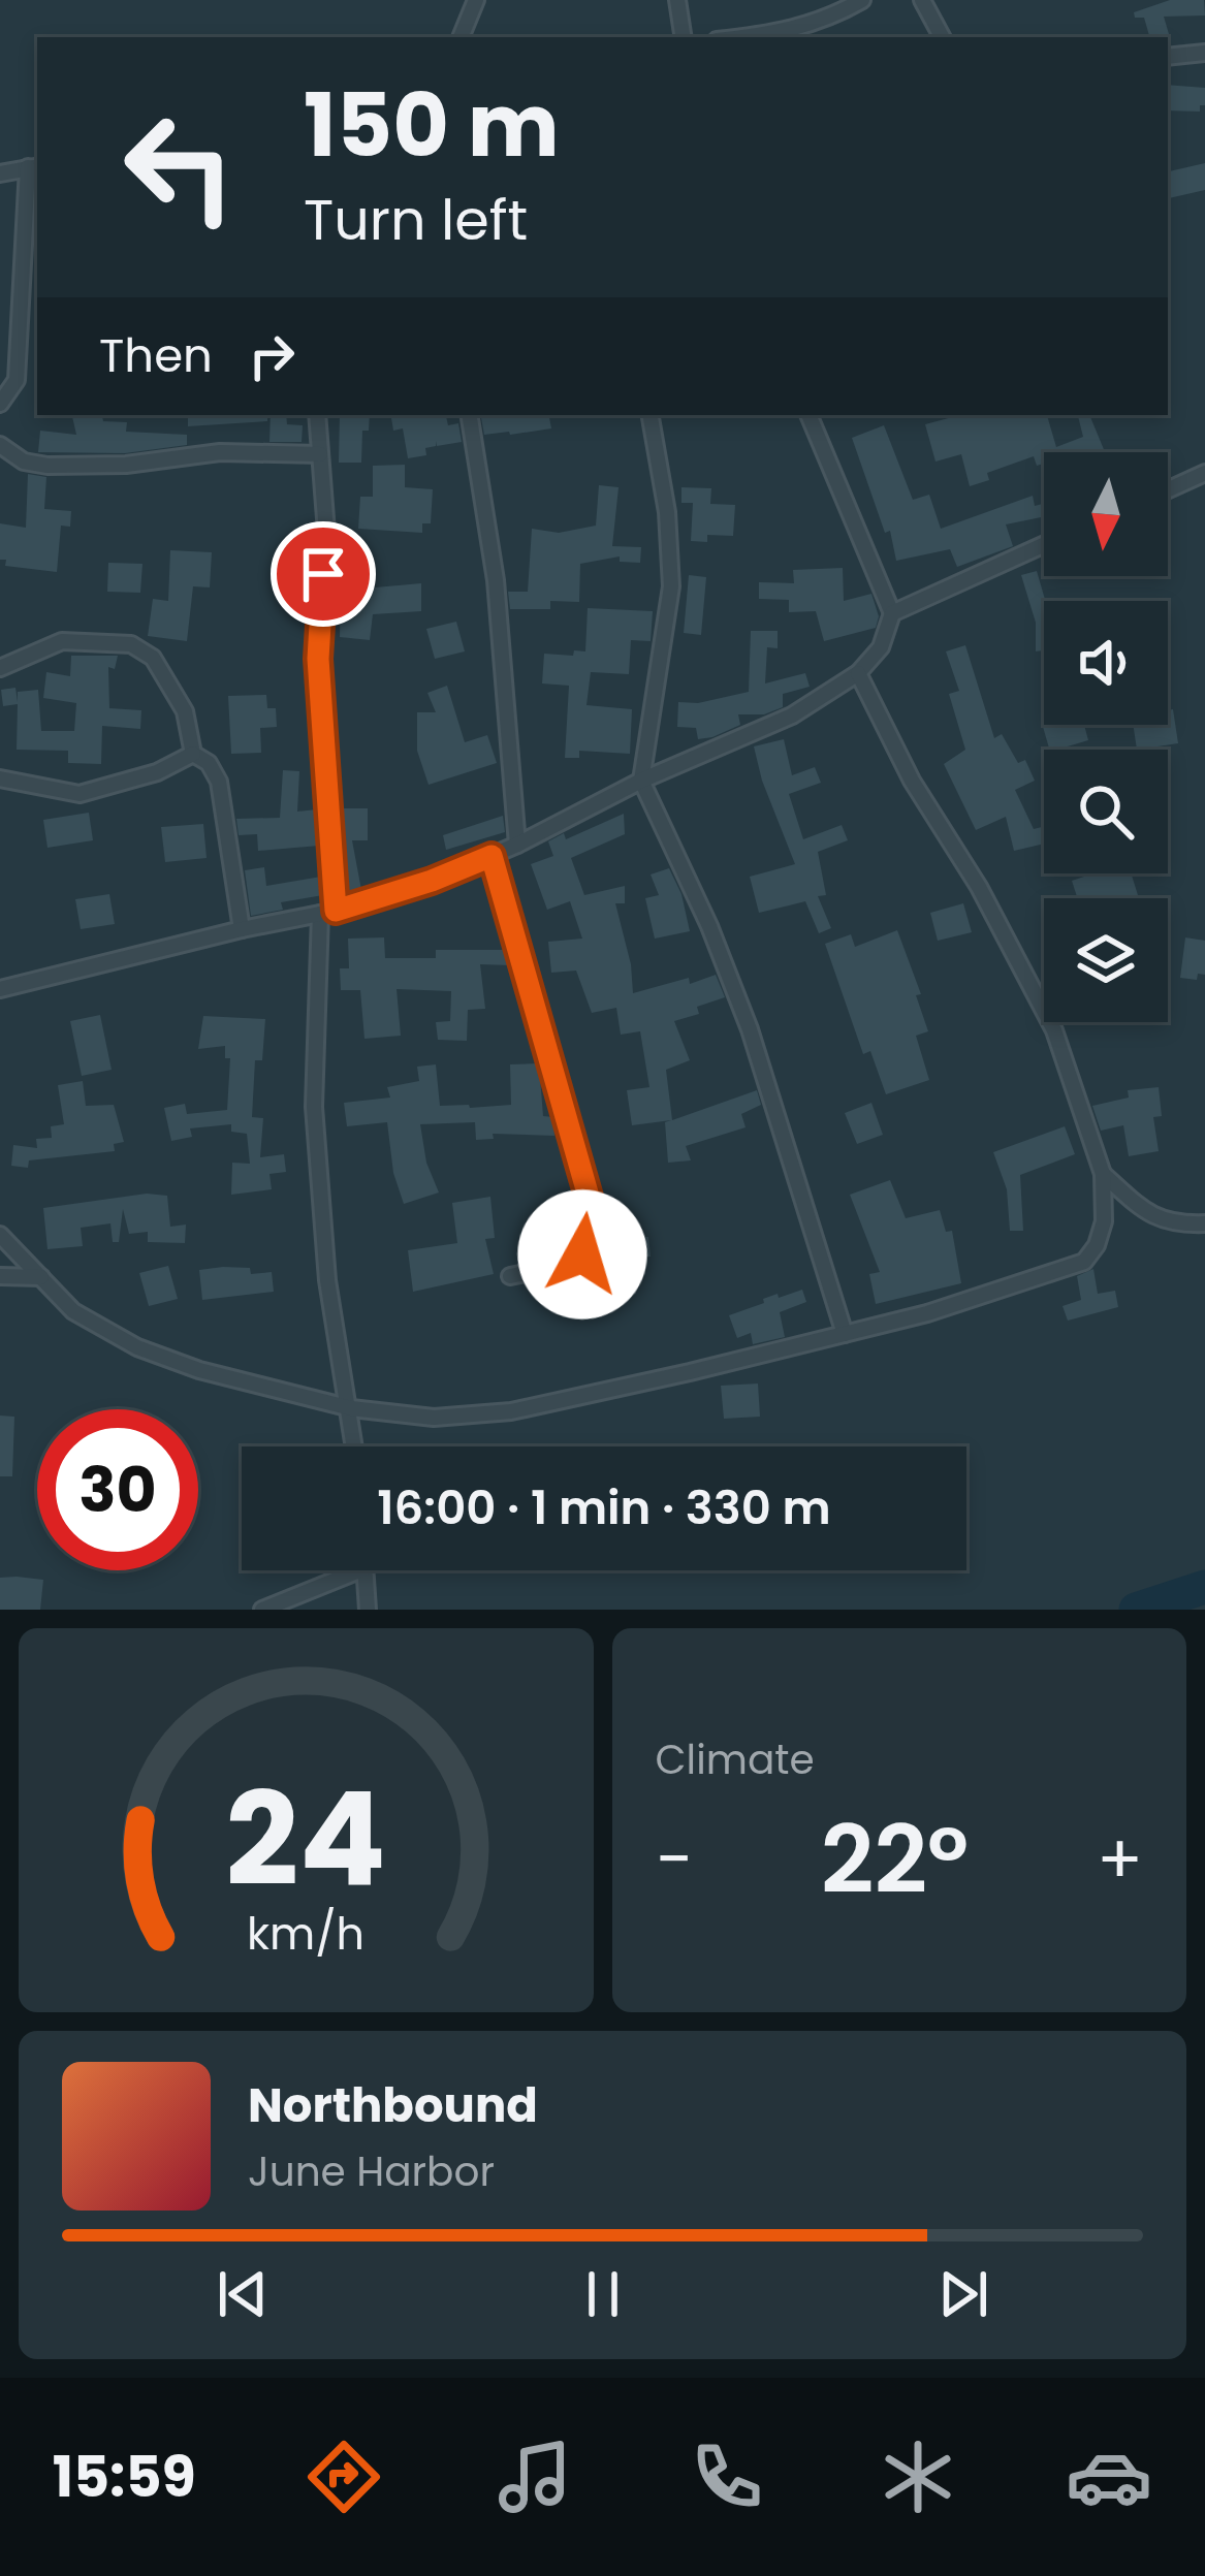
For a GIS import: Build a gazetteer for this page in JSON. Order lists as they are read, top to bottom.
{
  "north": "bottom",
  "page": {
    "turn": ["150 m", "Turn left"],
    "then": "Then",
    "limit": "30",
    "trip": "16:00 · 1 min · 330 m",
    "tile": "Climate",
    "heat": ["−", "22°", "+"],
    "song": ["Northbound", "June Harbor"],
    "tabs": "15:59",
    "gauge": ["24", "km/h"]
  }
}
